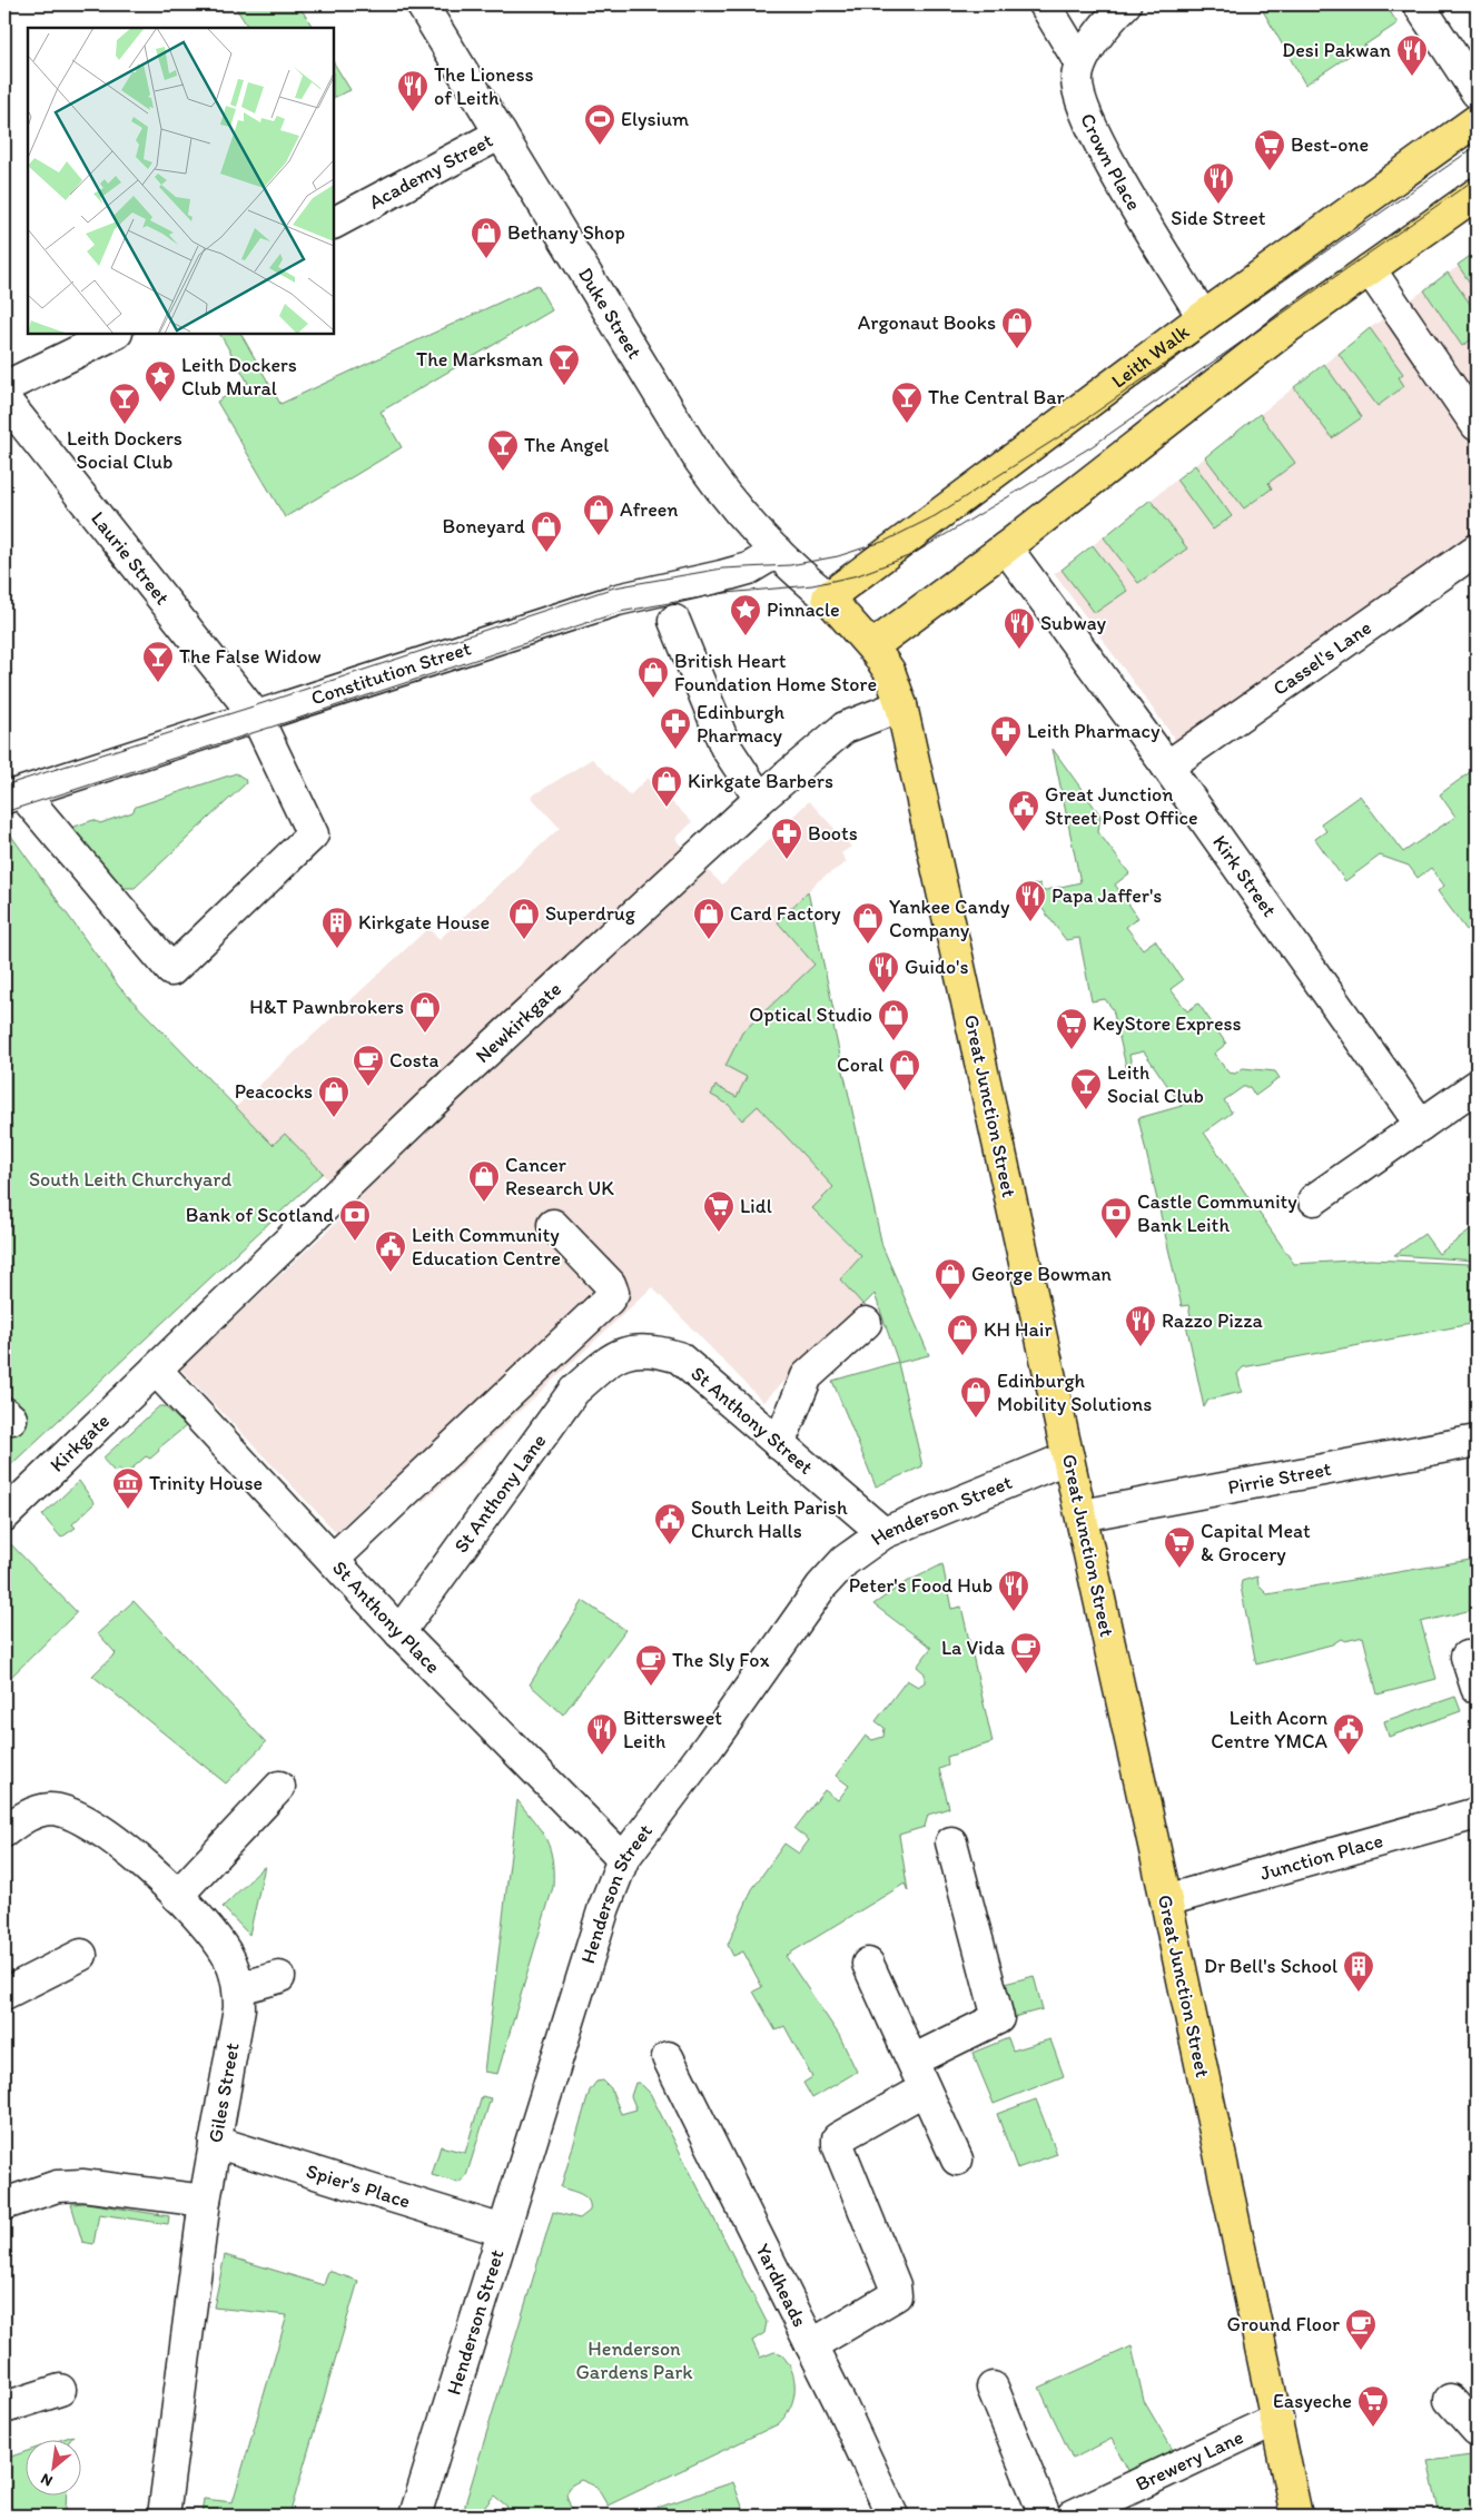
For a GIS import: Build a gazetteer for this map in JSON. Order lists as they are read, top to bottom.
{
  "streets": {
    "main road": ["Leith Walk", "Great Junction Street"],
    "street": [
      "Crown Place",
      "Academy Street",
      "Duke Street",
      "Laurie Street",
      "Cassel's Lane",
      "Constitution Street",
      "Kirk Street",
      "Newkirkgate",
      "St Anthony Street",
      "Kirkgate",
      "Pirrie Street",
      "St Anthony Lane",
      "Henderson Street",
      "St Anthony Place",
      "Junction Place",
      "Giles Street",
      "Spier's Place",
      "Yardheads",
      "Brewery Lane"
    ]
  },
  "crossings": [
    ["Crown Place", "Leith Walk"],
    ["Academy Street", "Duke Street"],
    ["Duke Street", "Leith Walk"],
    ["Duke Street", "Constitution Street"],
    ["Duke Street", "Great Junction Street"],
    ["Leith Walk", "Great Junction Street"],
    ["Laurie Street", "Constitution Street"],
    ["Cassel's Lane", "Kirk Street"],
    ["Newkirkgate", "Great Junction Street"],
    ["Newkirkgate", "Kirkgate"],
    ["Newkirkgate", "St Anthony Place"],
    ["Great Junction Street", "Pirrie Street"],
    ["Great Junction Street", "Henderson Street"],
    ["Great Junction Street", "Junction Place"],
    ["Great Junction Street", "Brewery Lane"],
    ["St Anthony Street", "St Anthony Lane"],
    ["St Anthony Street", "Henderson Street"],
    ["Kirkgate", "St Anthony Place"],
    ["St Anthony Lane", "St Anthony Place"],
    ["Henderson Street", "St Anthony Place"],
    ["Henderson Street", "Spier's Place"],
    ["Giles Street", "Spier's Place"]
  ],
  "parks": ["South Leith Churchyard", "Henderson Gardens Park"],
  "places": {
    "restaurant": [
      "Desi Pakwan",
      "The Lioness of Leith",
      "Side Street",
      "Subway",
      "Papa Jaffer's",
      "Guido's",
      "Razzo Pizza",
      "Peter's Food Hub",
      "Bittersweet Leith"
    ],
    "sports": ["Elysium"],
    "supermarket": [
      "Best-one",
      "KeyStore Express",
      "Lidl",
      "Capital Meat & Grocery",
      "Easyeche"
    ],
    "shop": [
      "Bethany Shop",
      "Argonaut Books",
      "Afreen",
      "Boneyard",
      "British Heart Foundation Home Store",
      "Kirkgate Barbers",
      "Superdrug",
      "Card Factory",
      "Yankee Candy Company",
      "H&T Pawnbrokers",
      "Optical Studio",
      "Coral",
      "Peacocks",
      "Cancer Research UK",
      "George Bowman",
      "KH Hair",
      "Edinburgh Mobility Solutions"
    ],
    "bar": [
      "The Marksman",
      "The Central Bar",
      "Leith Dockers Social Club",
      "The Angel",
      "The False Widow",
      "Leith Social Club"
    ],
    "place": ["Leith Dockers Club Mural", "Pinnacle"],
    "pharmacy": ["Edinburgh Pharmacy", "Leith Pharmacy", "Boots"],
    "public building": [
      "Great Junction Street Post Office",
      "Leith Community Education Centre",
      "South Leith Parish Church Halls",
      "Leith Acorn Centre YMCA"
    ],
    "building": ["Kirkgate House", "Dr Bell's School"],
    "cafe": [
      "Costa",
      "La Vida",
      "The Sly Fox",
      "Ground Floor"
    ],
    "bank": ["Castle Community Bank Leith", "Bank of Scotland"],
    "museum": ["Trinity House"]
  },
  "north": "bottom left"
}
